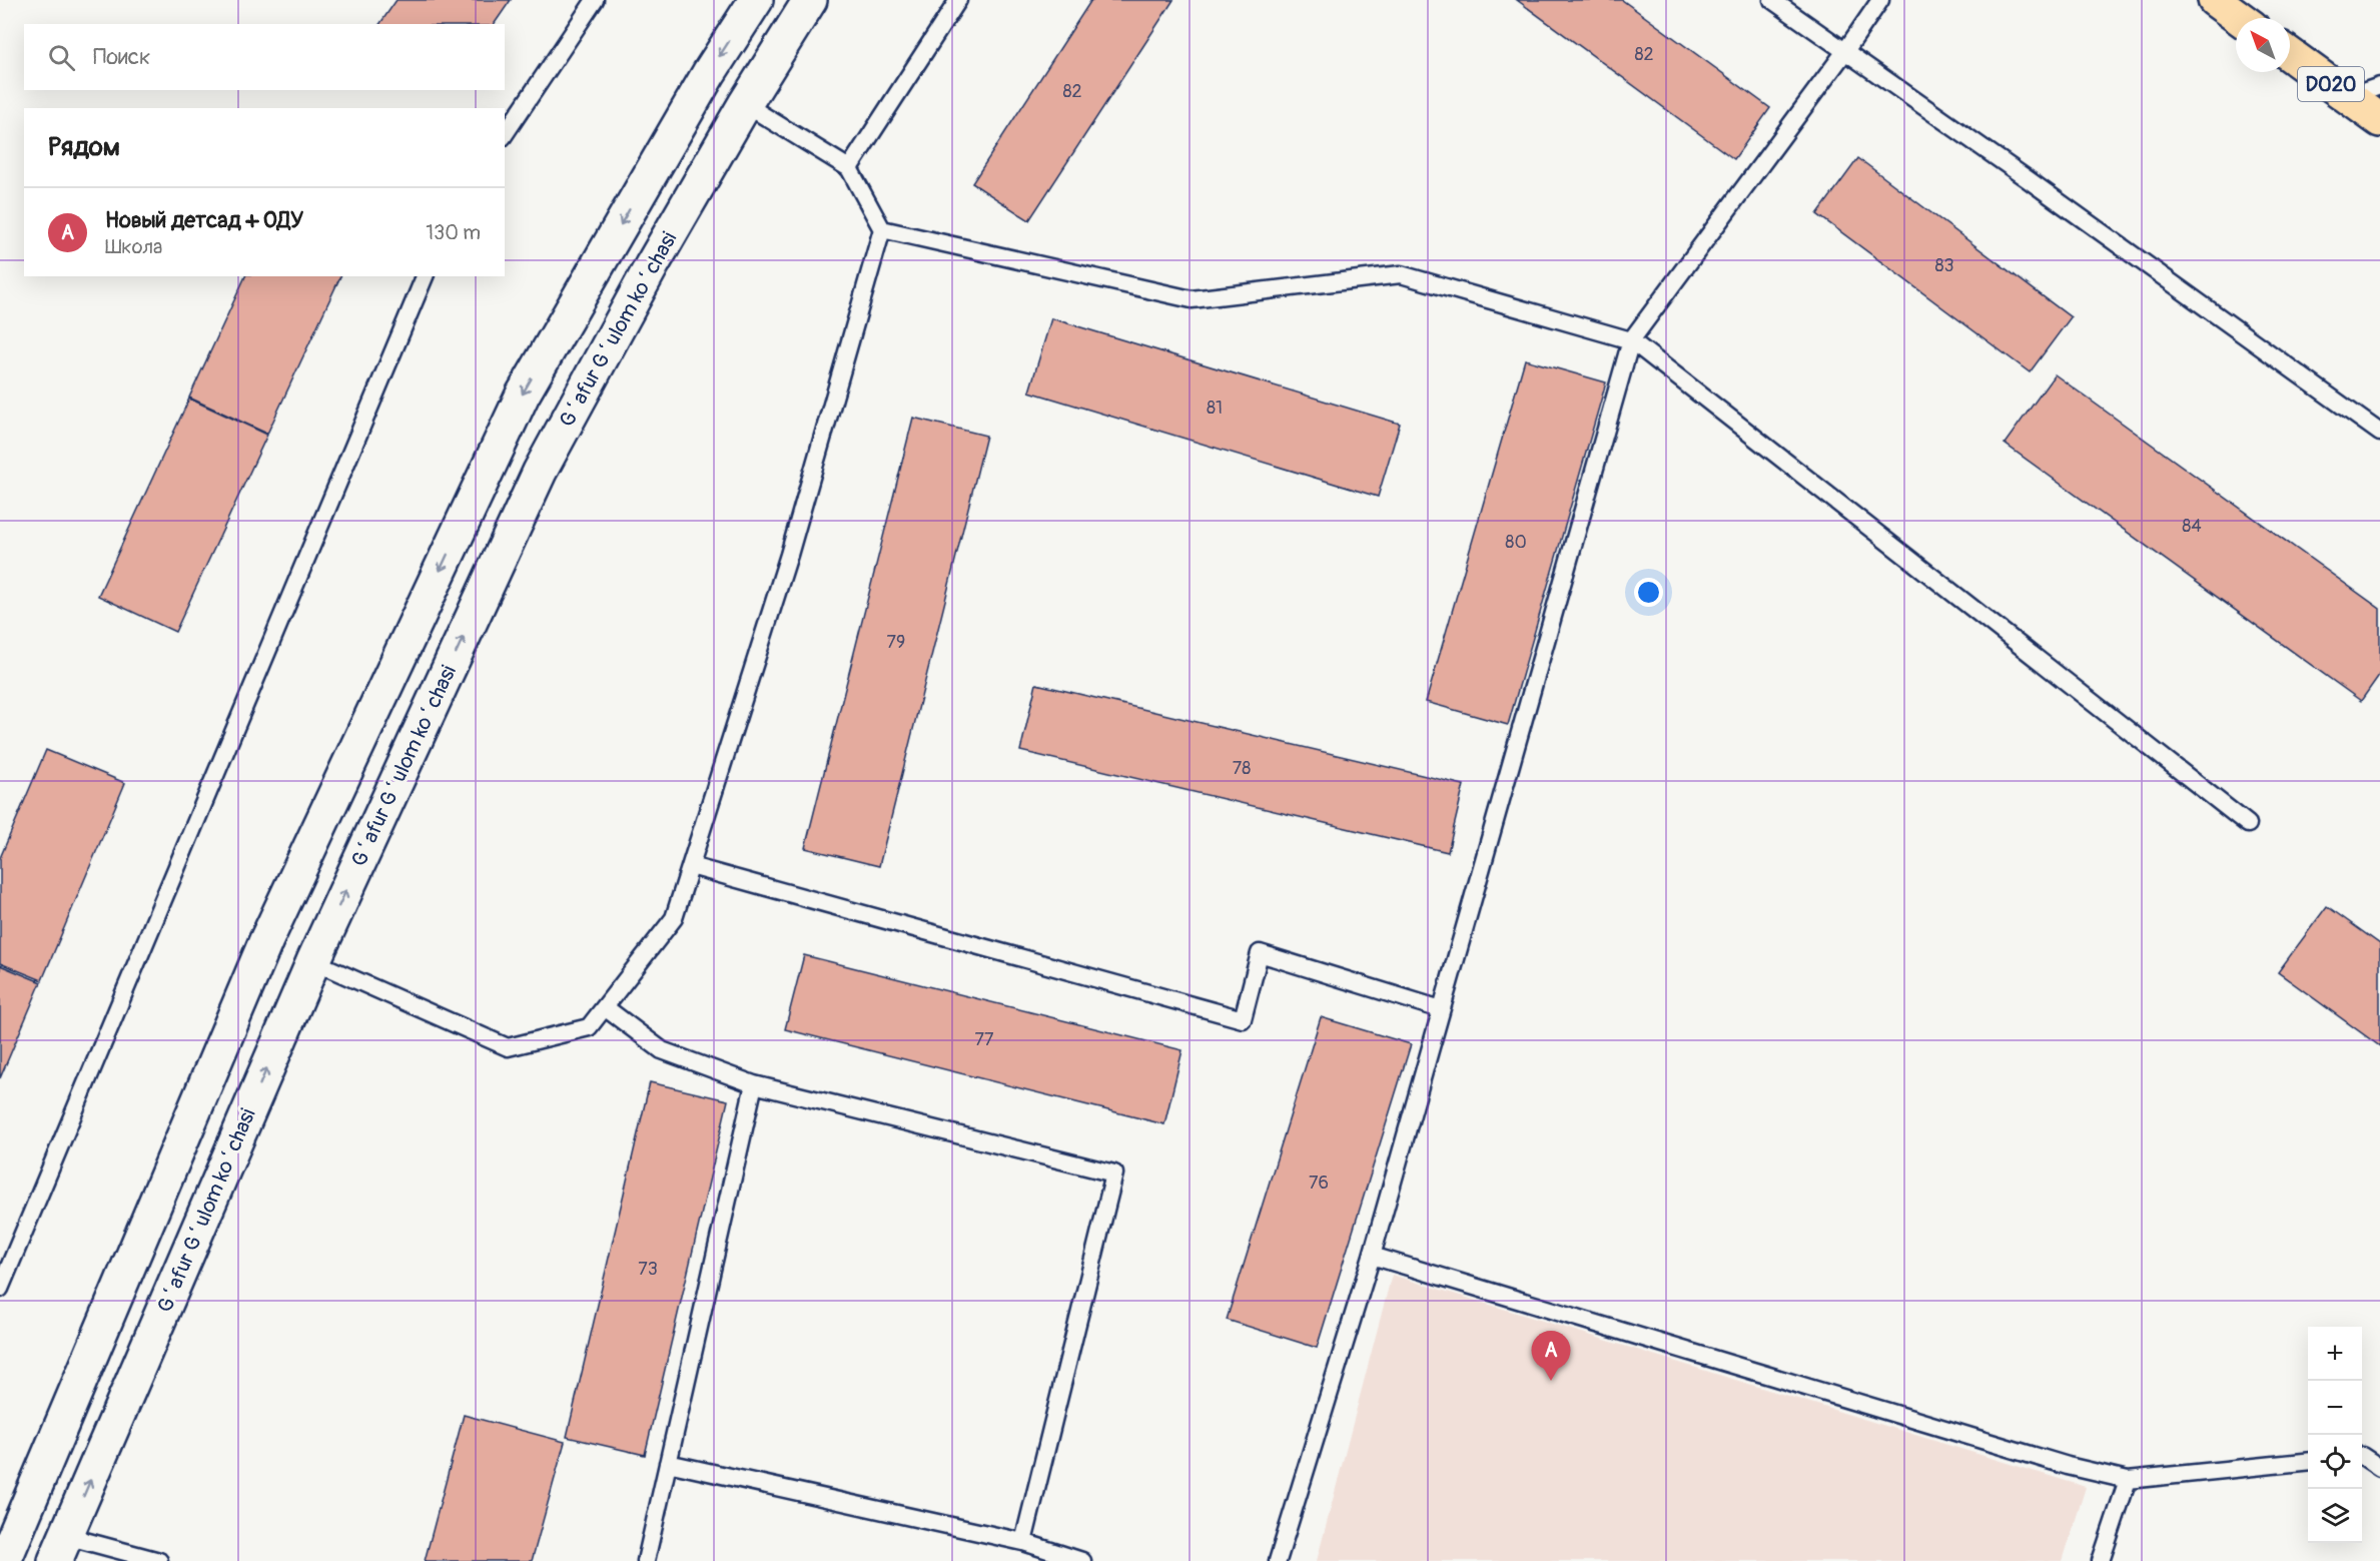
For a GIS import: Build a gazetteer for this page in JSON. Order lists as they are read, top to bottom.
{
  "streets": {
    "main road": ["D020", "Gʻafur Gʻulom koʻchasi"]
  },
  "house_numbers": [
    "82",
    "82",
    "83",
    "81",
    "84",
    "80",
    "79",
    "78",
    "77",
    "76",
    "73"
  ],
  "north": "top left",
  "page": {
    "search": "Поиск",
    "heading": "Рядом",
    "list": [
      {
        "mark": "A",
        "name": "Новый детсад + ОДУ",
        "note": "Школа",
        "value": "130 m"
      }
    ],
    "map_buttons": ["+", "−"],
    "pins": "A"
  }
}
